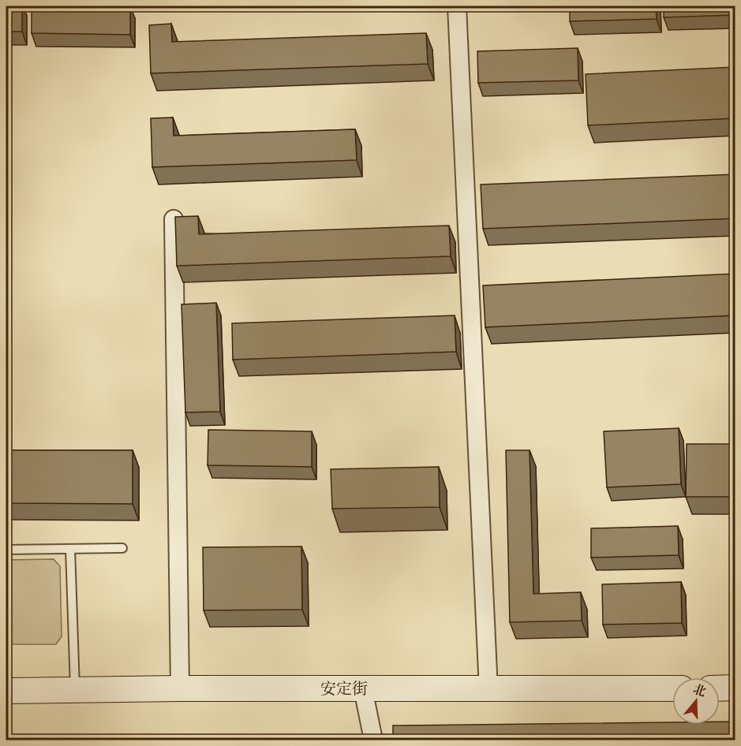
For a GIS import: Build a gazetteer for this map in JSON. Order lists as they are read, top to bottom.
{
  "streets": {
    "street": ["安定街"]
  },
  "north": "top"
}
